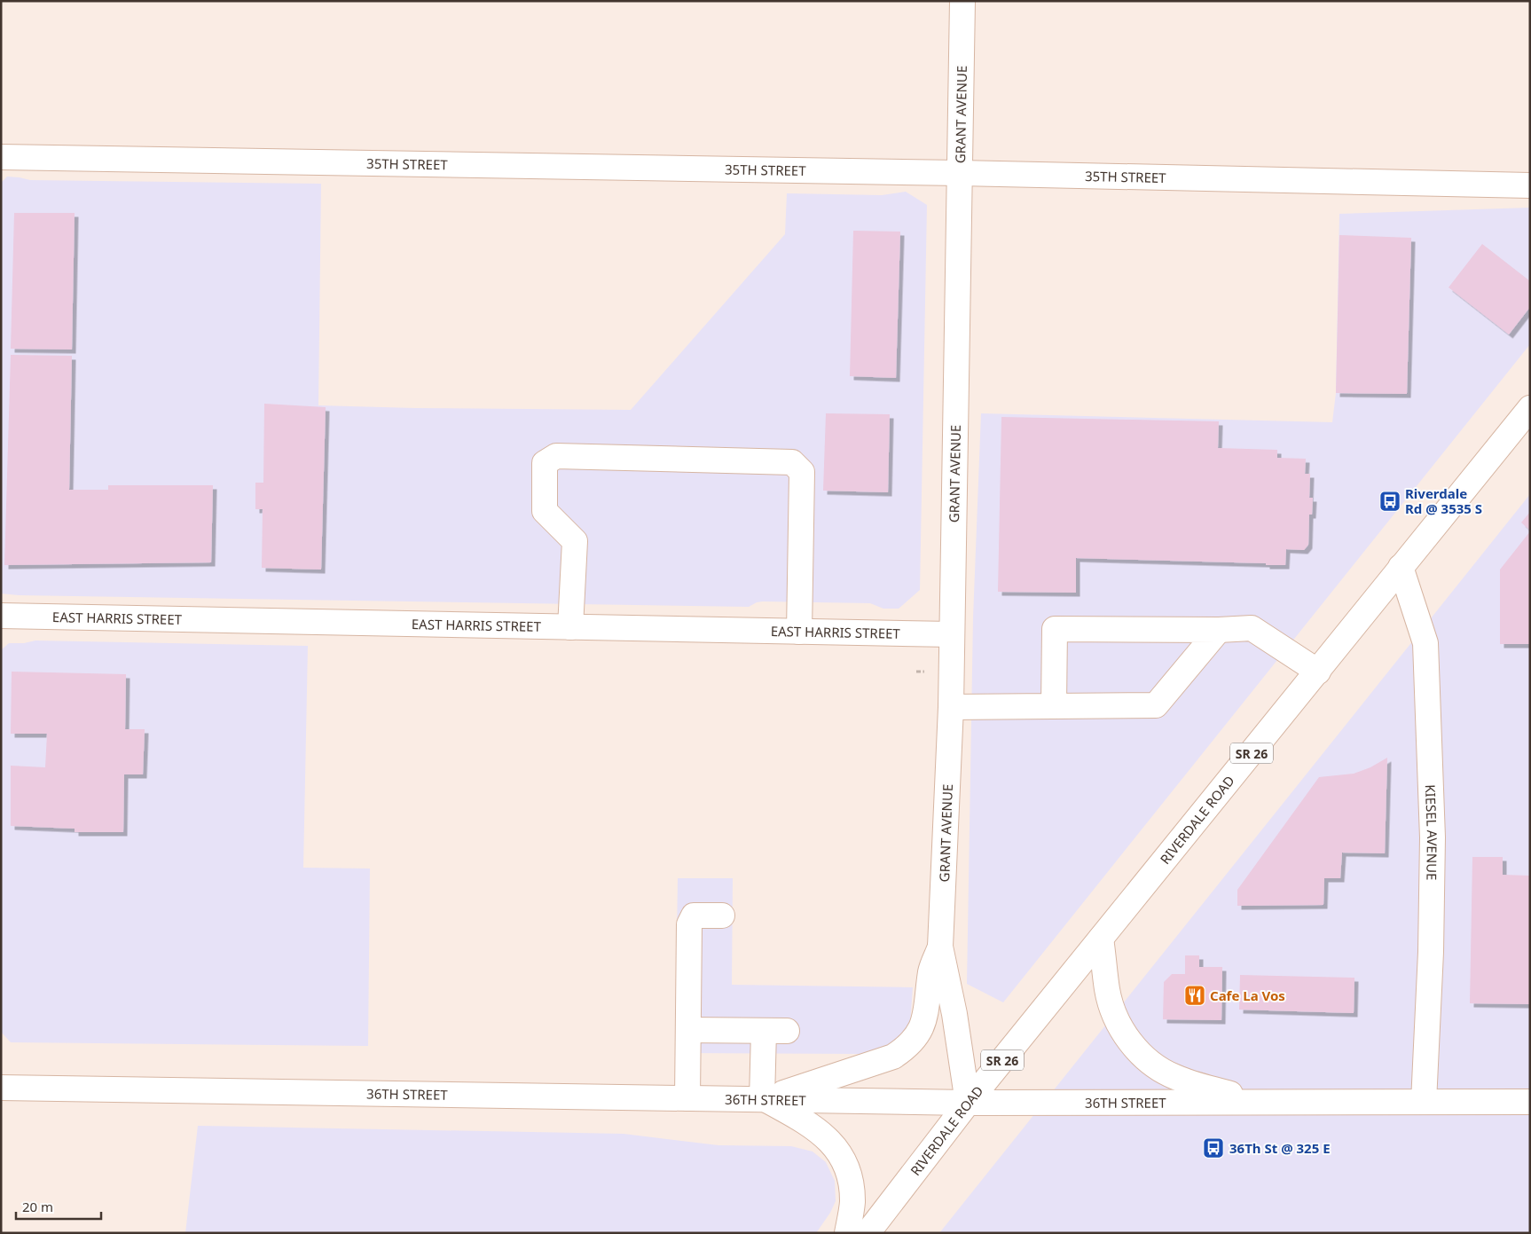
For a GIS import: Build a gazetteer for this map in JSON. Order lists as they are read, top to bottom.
{
  "streets": {
    "street": [
      "GRANT AVENUE",
      "35TH STREET",
      "EAST HARRIS STREET",
      "SR 26",
      "RIVERDALE ROAD",
      "KIESEL AVENUE",
      "36TH STREET"
    ]
  },
  "crossings": [
    ["GRANT AVENUE", "35TH STREET"],
    ["GRANT AVENUE", "EAST HARRIS STREET"],
    ["RIVERDALE ROAD", "KIESEL AVENUE"],
    ["RIVERDALE ROAD", "36TH STREET"],
    ["KIESEL AVENUE", "36TH STREET"]
  ],
  "places": {
    "bus stop": ["Riverdale Rd @ 3535 S", "36Th St @ 325 E"],
    "restaurant": ["Cafe La Vos"]
  },
  "scale_bar": "20 m"
}
